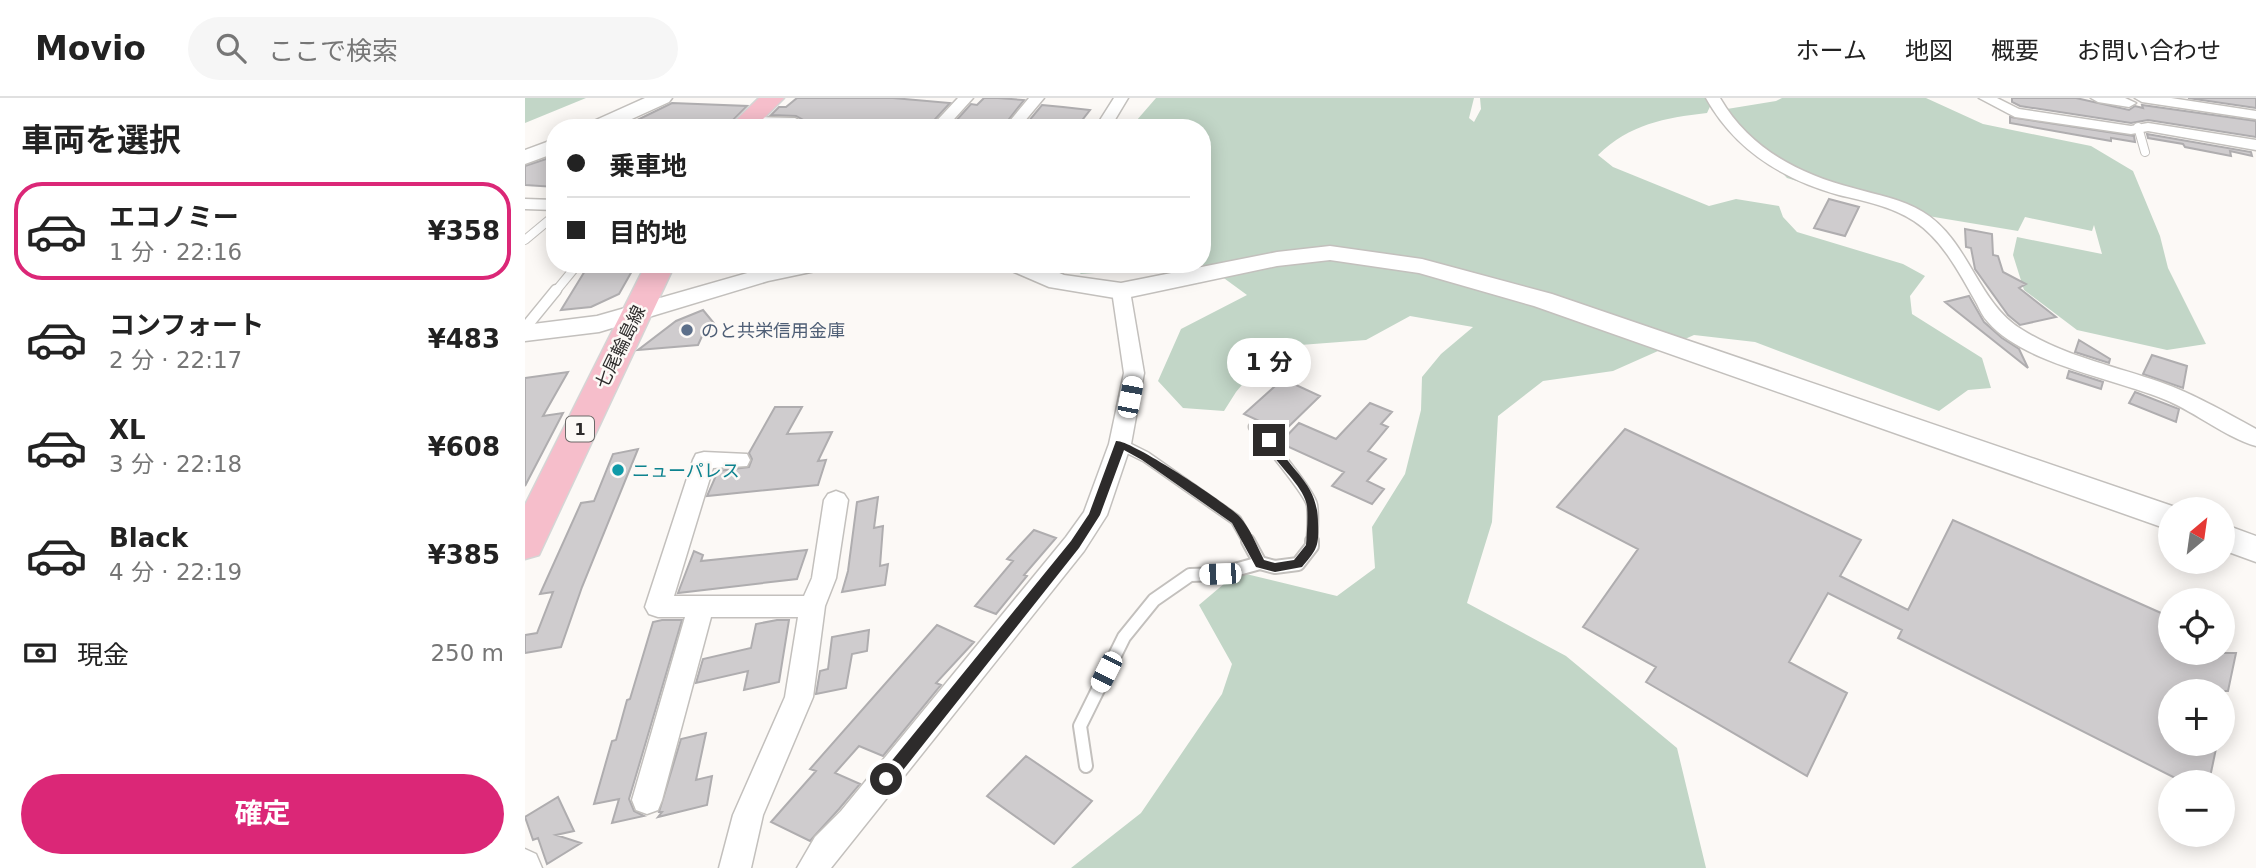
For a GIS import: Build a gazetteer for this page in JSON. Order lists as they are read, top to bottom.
{
  "streets": {
    "main road": ["七尾輪島線", "1"]
  },
  "places": ["のと共栄信用金庫", "ニューパレス"],
  "north": "top right",
  "page": {
    "header": "Movio",
    "search": "ここで検索",
    "nav": [
      "ホーム",
      "地図",
      "概要",
      "お問い合わせ"
    ],
    "heading": "車両を選択",
    "banner": ["乗車地", "目的地"],
    "list": [
      {
        "name": "エコノミー",
        "note": "1 分 · 22:16",
        "value": "¥358"
      },
      {
        "name": "コンフォート",
        "note": "2 分 · 22:17",
        "value": "¥483"
      },
      {
        "name": "XL",
        "note": "3 分 · 22:18",
        "value": "¥608"
      },
      {
        "name": "Black",
        "note": "4 分 · 22:19",
        "value": "¥385"
      }
    ],
    "bubble": "1 分",
    "map_buttons": ["+", "−"],
    "pay": ["現金", "250 m"],
    "buttons": "確定"
  }
}
